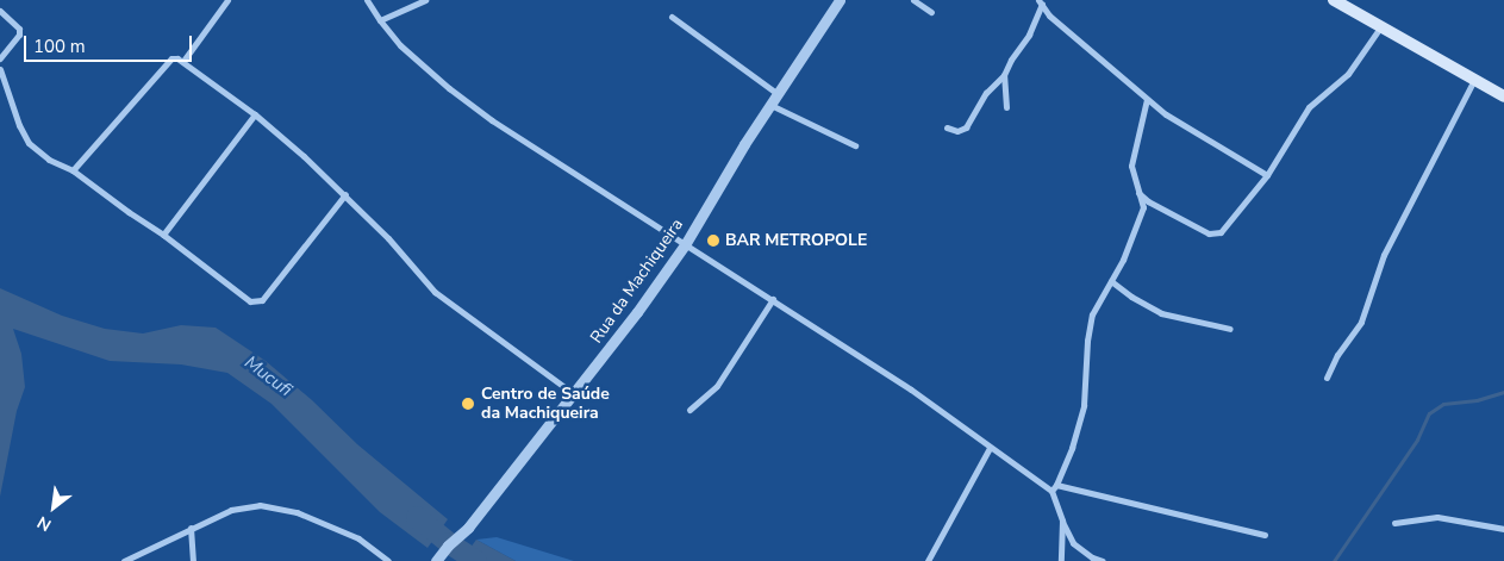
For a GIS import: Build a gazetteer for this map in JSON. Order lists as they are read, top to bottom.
{
  "streets": {
    "street": ["Rua da Machiqueira"]
  },
  "water": ["Mucufi"],
  "places": ["BAR METROPOLE", "Centro de Saúde da Machiqueira"],
  "scale_bar": "100 m",
  "north": "bottom left"
}
